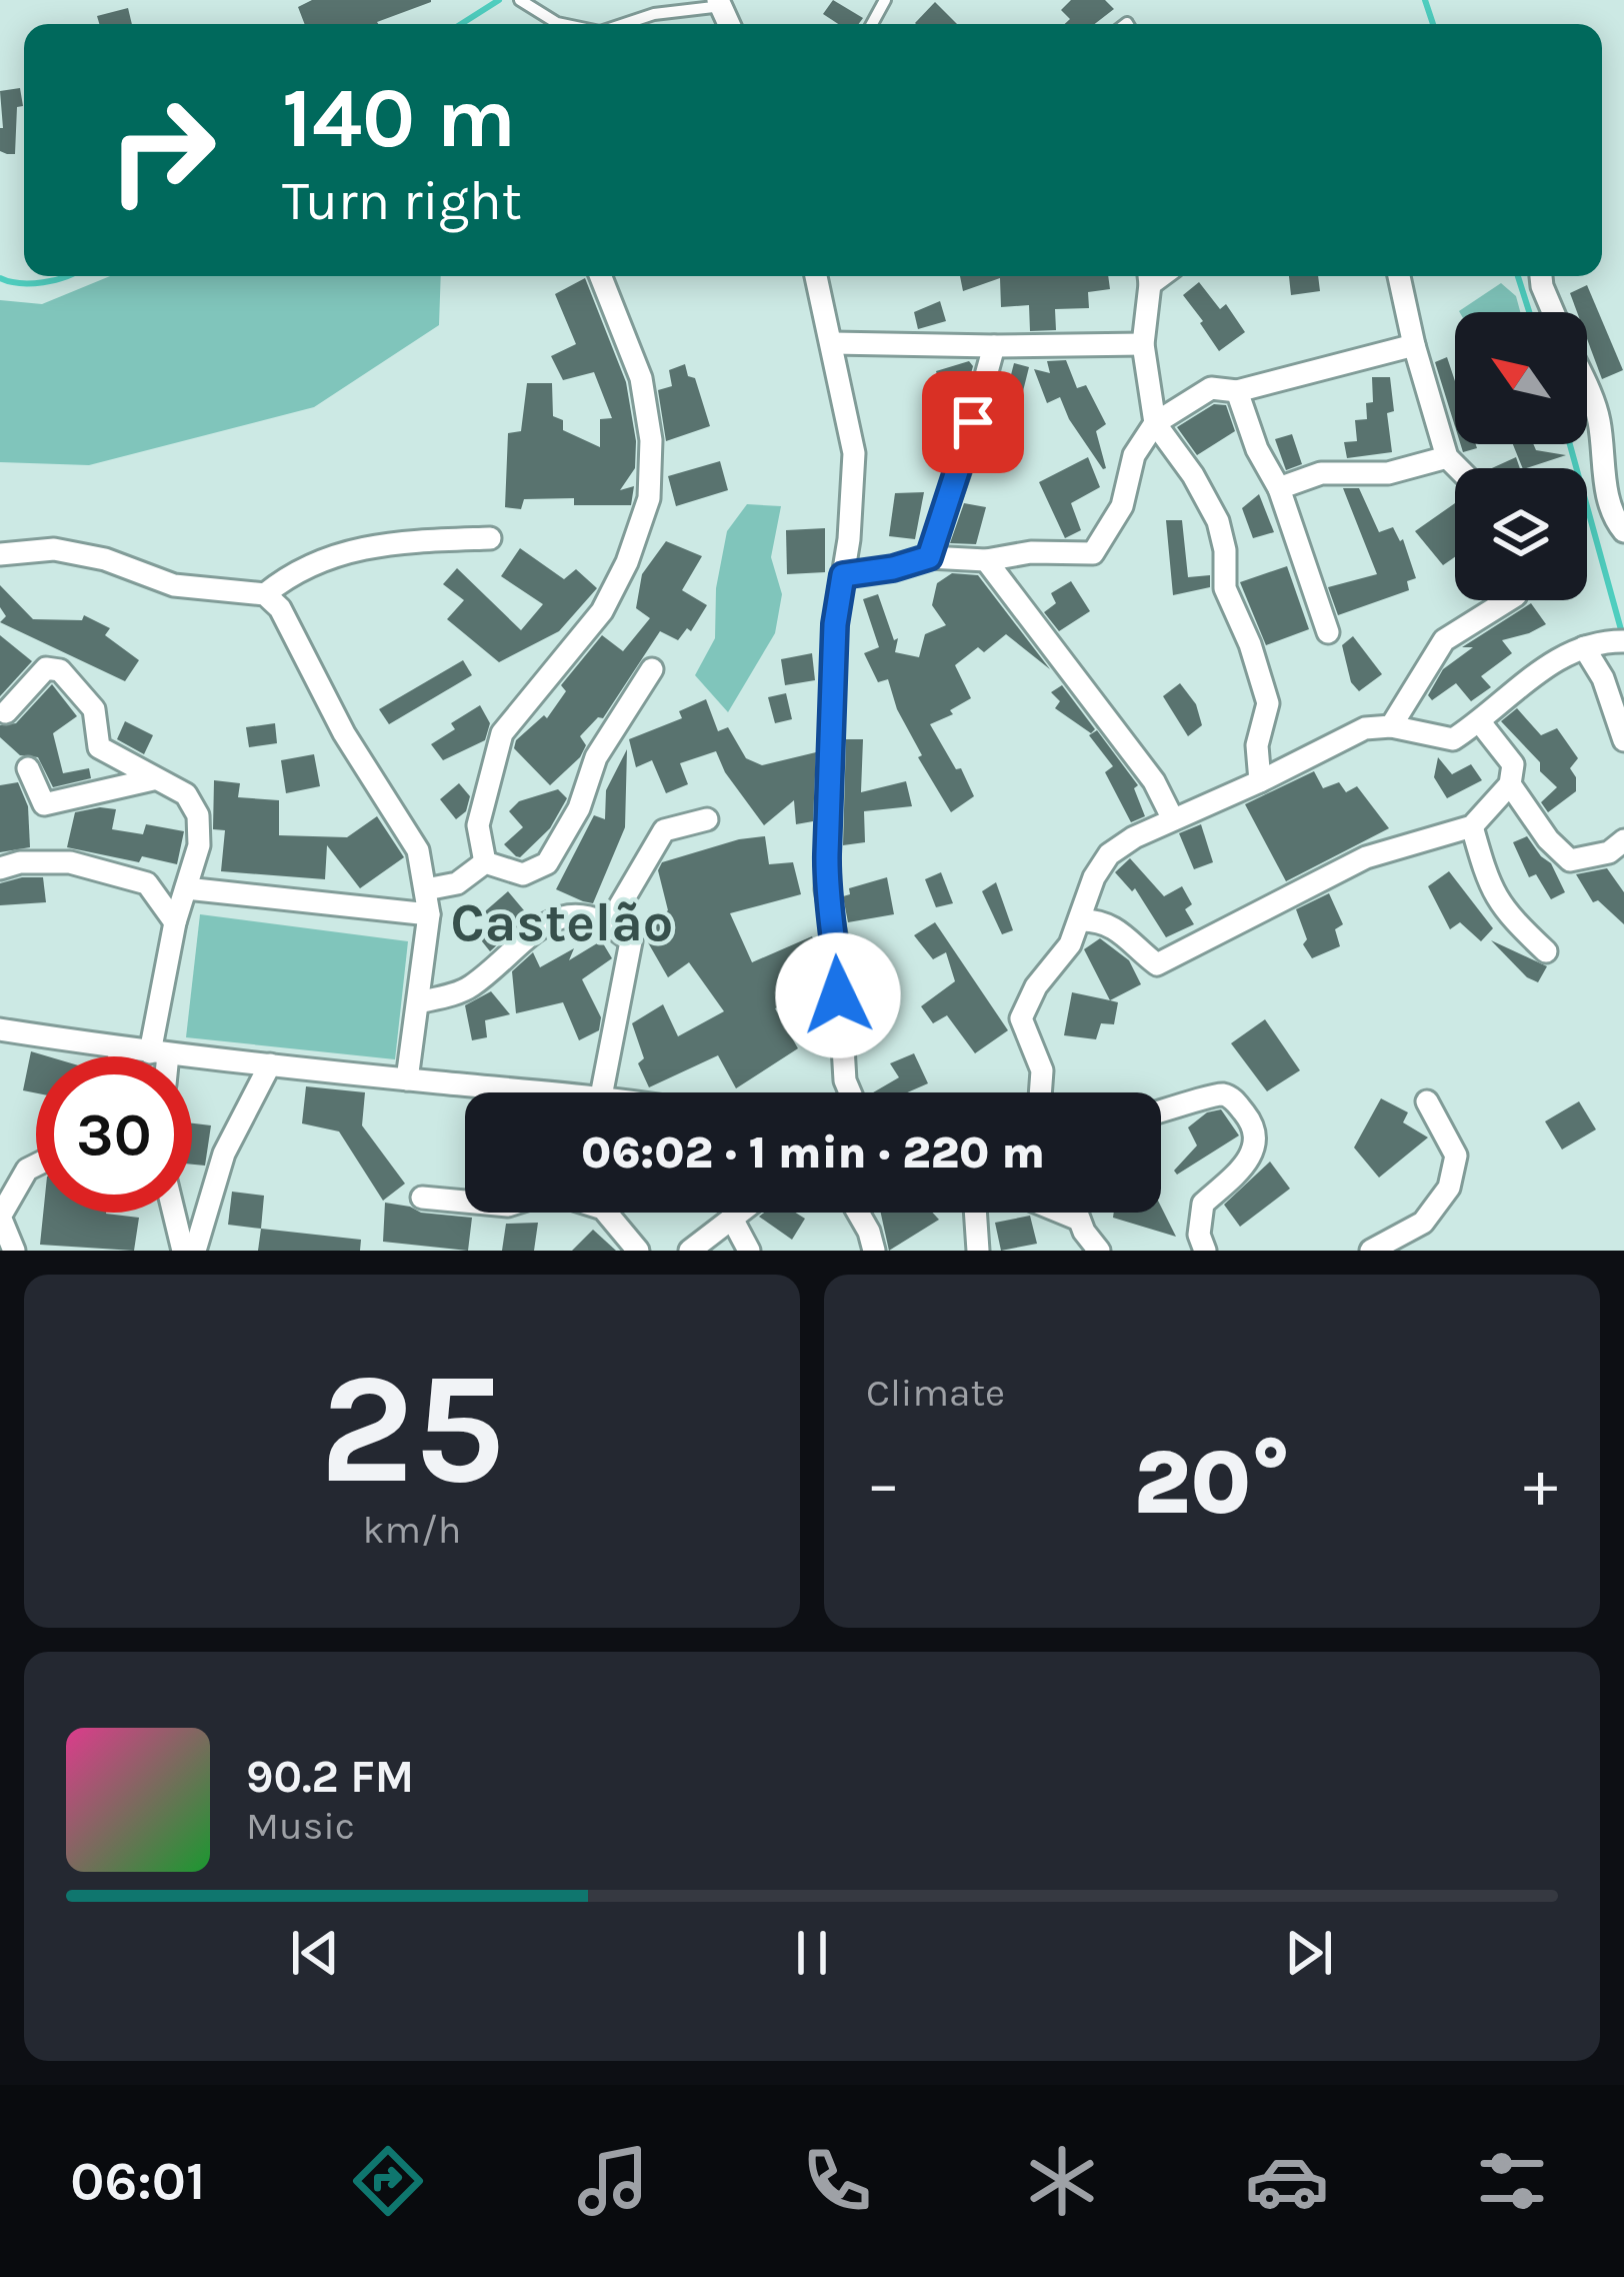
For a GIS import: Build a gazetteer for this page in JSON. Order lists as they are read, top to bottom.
{
  "districts": ["Castelão"],
  "north": "top left",
  "page": {
    "turn": ["140 m", "Turn right"],
    "limit": "30",
    "trip": "06:02 · 1 min · 220 m",
    "tile": [
      ["25", "km/h"],
      "Climate"
    ],
    "heat": ["−", "20°", "+"],
    "song": ["90.2 FM", "Music"],
    "tabs": "06:01"
  }
}
